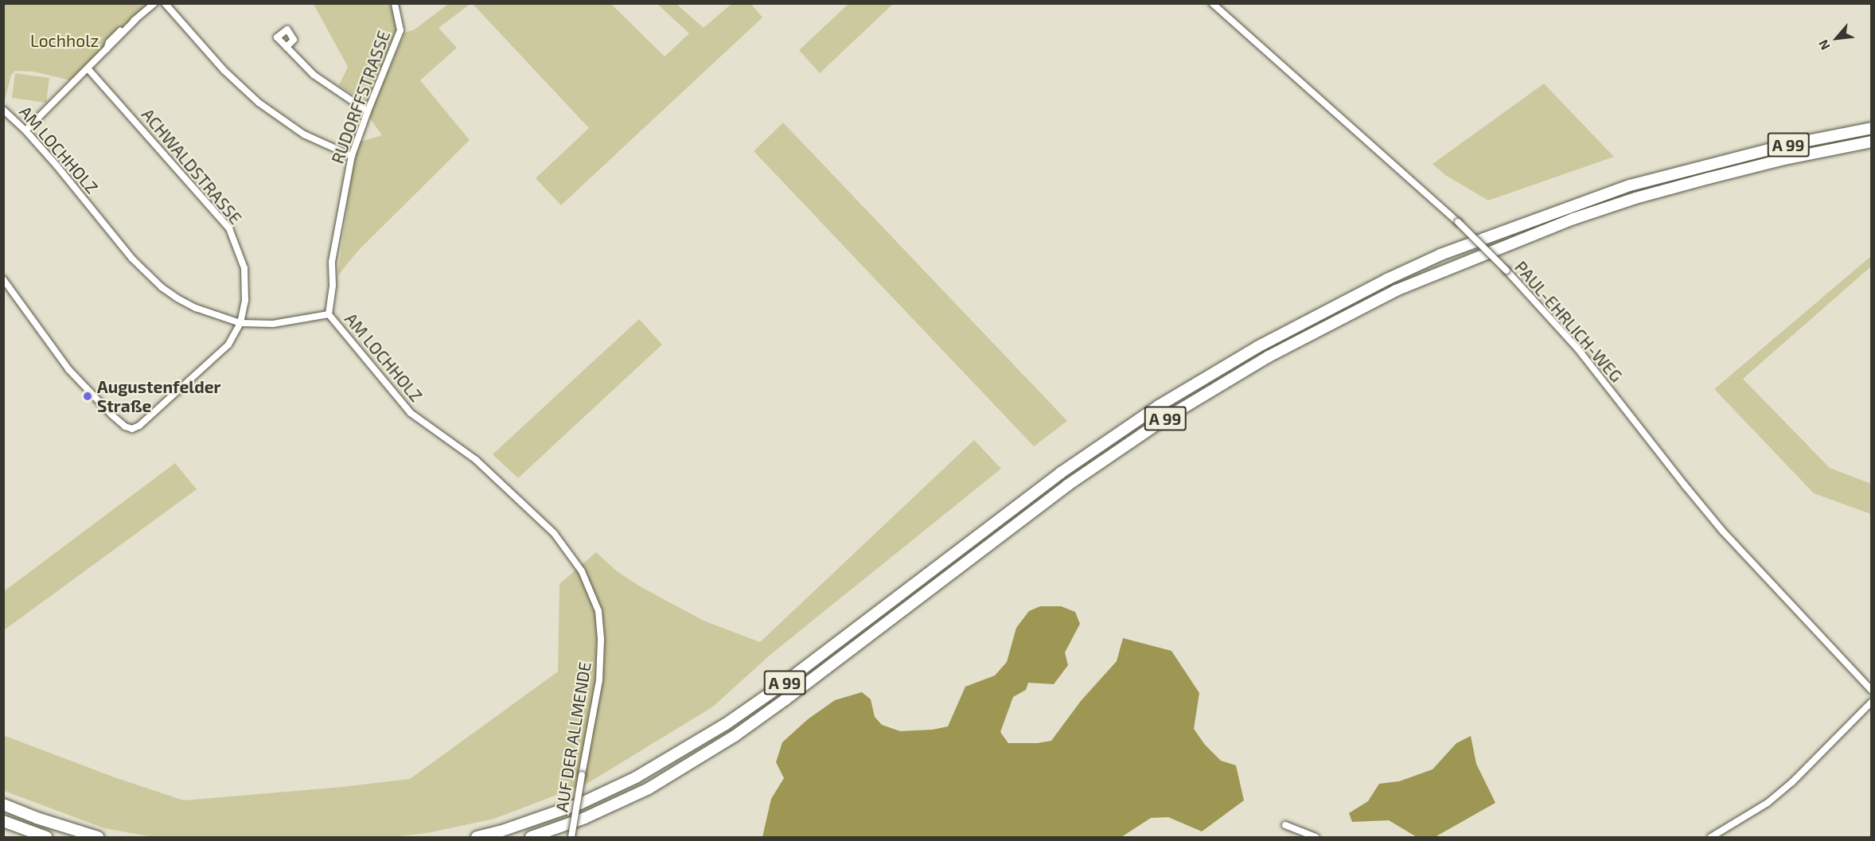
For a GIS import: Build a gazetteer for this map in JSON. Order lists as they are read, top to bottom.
{
  "streets": {
    "highway": ["A 99"],
    "street": [
      "RUDORFFSTRASSE",
      "AM LOCHHOLZ",
      "ACHWALDSTRASSE",
      "PAUL-EHRLICH-WEG",
      "AUF DER ALLMENDE"
    ]
  },
  "crossings": [
    ["RUDORFFSTRASSE", "AM LOCHHOLZ"],
    ["AM LOCHHOLZ", "ACHWALDSTRASSE"],
    ["AM LOCHHOLZ", "AUF DER ALLMENDE"]
  ],
  "parks": ["Lochholz"],
  "places": ["Augustenfelder Straße"],
  "north": "bottom left"
}
